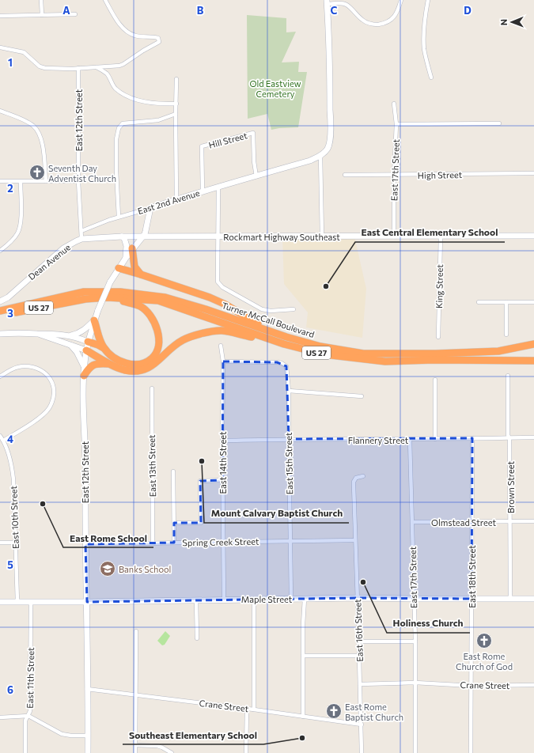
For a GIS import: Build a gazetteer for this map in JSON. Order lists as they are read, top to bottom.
{
  "streets": {
    "highway": ["US 27", "Turner McCall Boulevard"],
    "main road": [
      "East 12th Street",
      "East 2nd Avenue",
      "Rockmart Highway Southeast",
      "Dean Avenue",
      "Maple Street"
    ],
    "street": [
      "Hill Street",
      "East 17th Street",
      "High Street",
      "King Street",
      "Flannery Street",
      "East 14th Street",
      "East 15th Street",
      "East 13th Street",
      "Brown Street",
      "East 10th Street",
      "Olmstead Street",
      "Spring Creek Street",
      "East 18th Street",
      "East 16th Street",
      "East 11th Street",
      "Crane Street"
    ]
  },
  "crossings": [
    ["East 12th Street", "East 2nd Avenue"],
    ["East 12th Street", "Rockmart Highway Southeast"],
    ["East 12th Street", "Dean Avenue"],
    ["East 12th Street", "Spring Creek Street"],
    ["East 12th Street", "Maple Street"],
    ["East 12th Street", "Crane Street"],
    ["Hill Street", "East 2nd Avenue"],
    ["East 17th Street", "High Street"],
    ["East 17th Street", "Rockmart Highway Southeast"],
    ["East 17th Street", "Flannery Street"],
    ["East 17th Street", "Olmstead Street"],
    ["East 17th Street", "Maple Street"],
    ["East 17th Street", "Crane Street"],
    ["Rockmart Highway Southeast", "Dean Avenue"],
    ["Rockmart Highway Southeast", "King Street"],
    ["Flannery Street", "East 14th Street"],
    ["Flannery Street", "East 15th Street"],
    ["Flannery Street", "Brown Street"],
    ["Flannery Street", "East 18th Street"],
    ["East 14th Street", "East 15th Street"],
    ["East 14th Street", "Spring Creek Street"],
    ["East 14th Street", "Maple Street"],
    ["East 15th Street", "Spring Creek Street"],
    ["East 15th Street", "Maple Street"],
    ["East 13th Street", "Spring Creek Street"],
    ["Brown Street", "Olmstead Street"],
    ["Brown Street", "Maple Street"],
    ["East 10th Street", "Maple Street"],
    ["Olmstead Street", "East 18th Street"],
    ["Spring Creek Street", "East 16th Street"],
    ["East 18th Street", "Maple Street"],
    ["East 18th Street", "Crane Street"],
    ["Maple Street", "East 16th Street"],
    ["Maple Street", "East 11th Street"],
    ["East 16th Street", "Crane Street"]
  ],
  "parks": ["Old Eastview Cemetery"],
  "places": {
    "church": ["Seventh Day Adventist Church", "East Rome Church of God", "East Rome Baptist Church"],
    "other": [
      "East Central Elementary School",
      "Mount Calvary Baptist Church",
      "East Rome School",
      "Holiness Church",
      "Southeast Elementary School"
    ],
    "school or university": ["Banks School"]
  },
  "north": "left",
  "grid": {
    "columns": [
      "A",
      "B",
      "C",
      "D"
    ],
    "rows": [
      "1",
      "2",
      "3",
      "4",
      "5",
      "6"
    ]
  }
}
